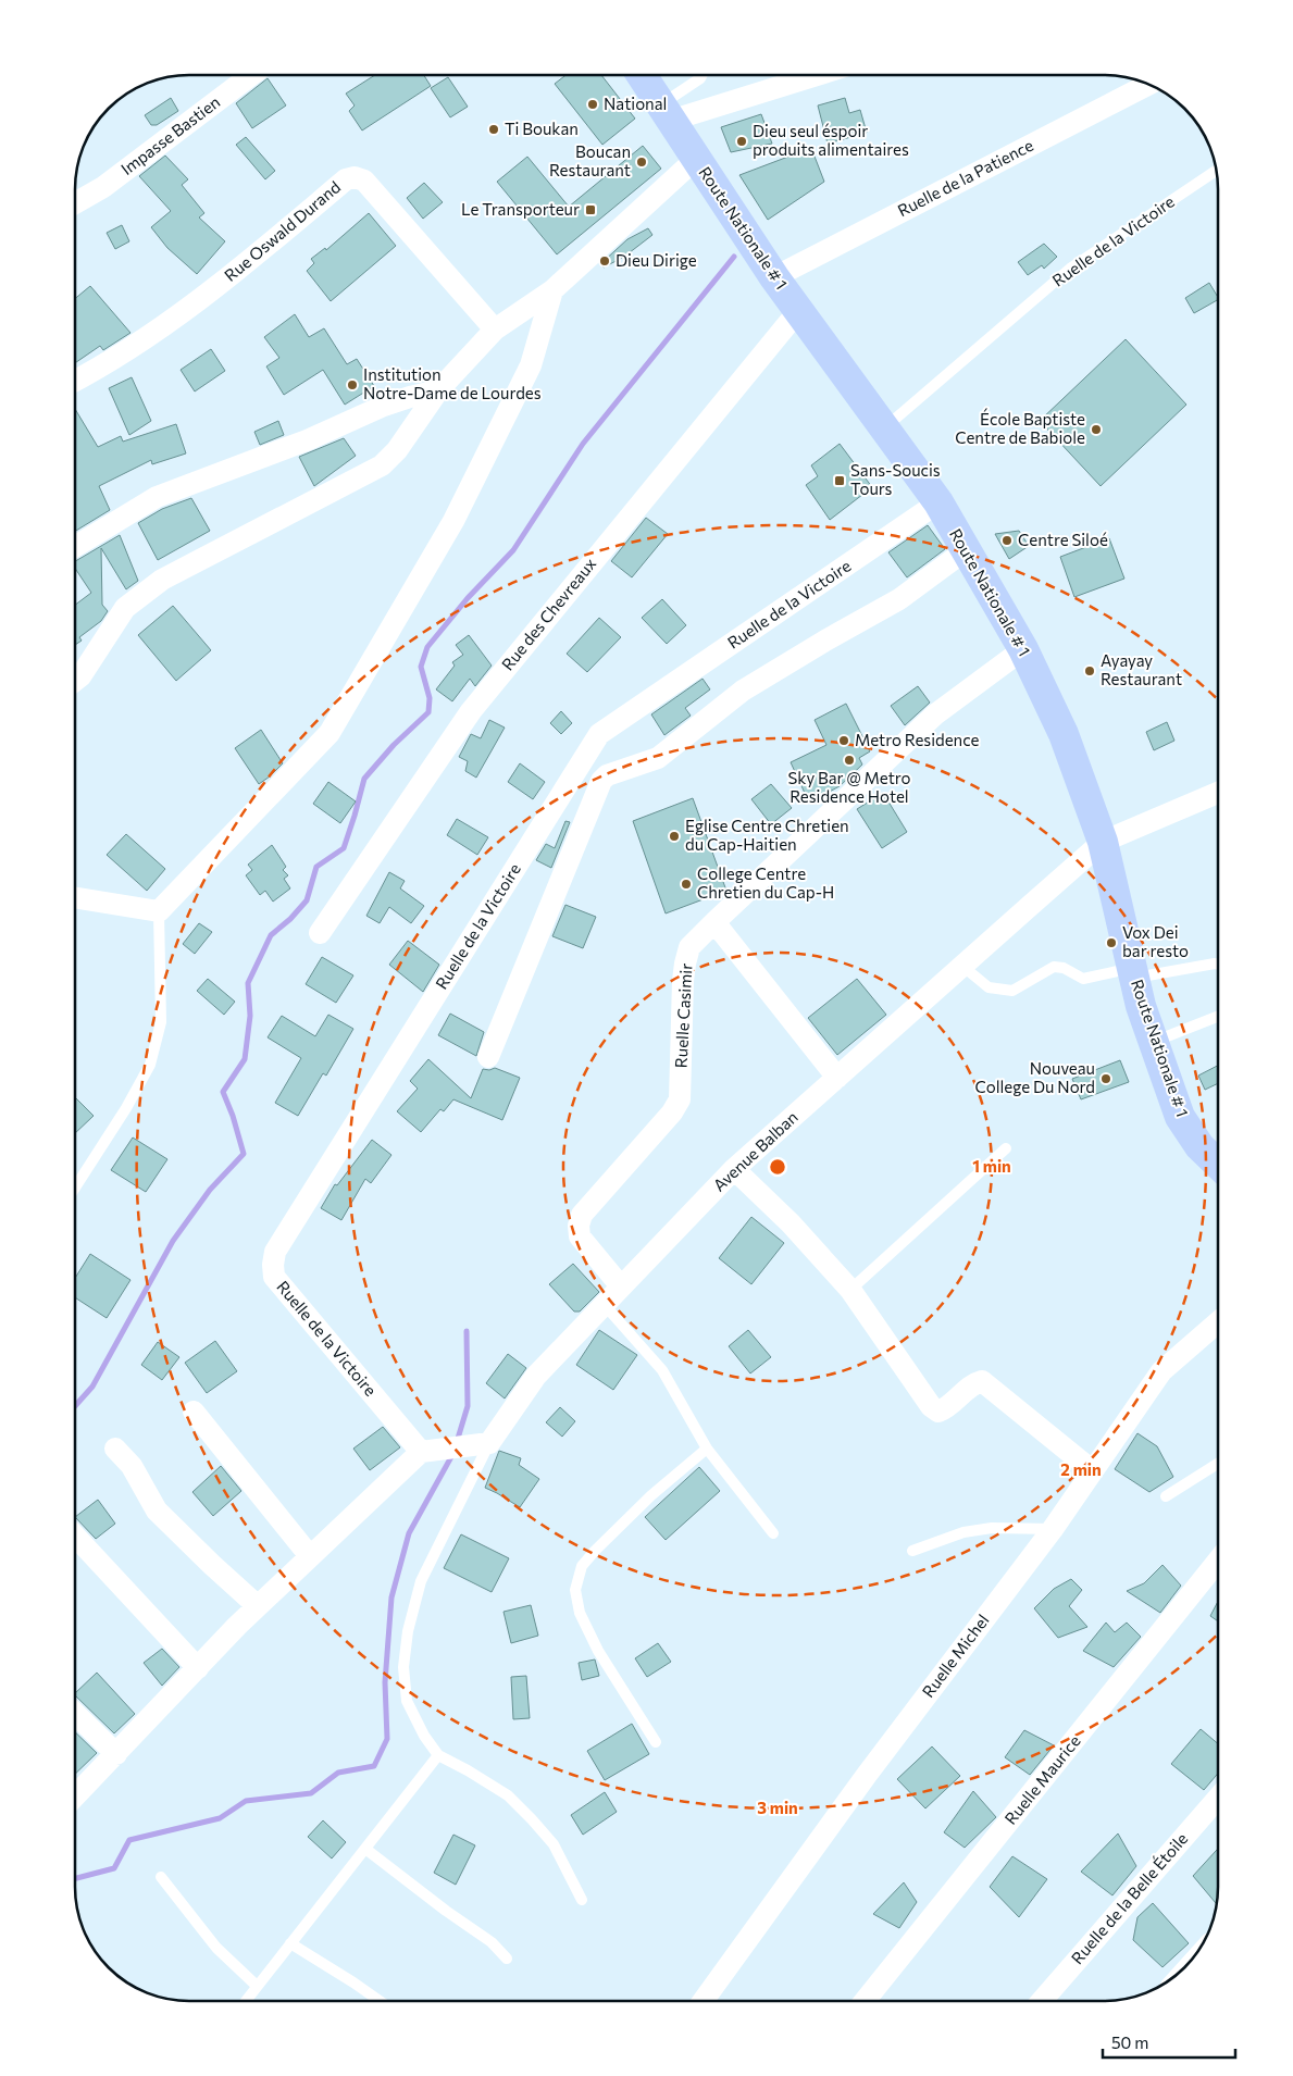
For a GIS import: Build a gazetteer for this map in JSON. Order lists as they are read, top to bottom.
{
  "streets": {
    "main road": ["Route Nationale # 1"],
    "street": [
      "Impasse Bastien",
      "Ruelle de la Patience",
      "Rue Oswald Durand",
      "Ruelle de la Victoire",
      "Rue des Chevreaux",
      "Ruelle Casimir",
      "Avenue Balban",
      "Ruelle Michel",
      "Ruelle Maurice",
      "Ruelle de la Belle Étoile"
    ]
  },
  "crossings": [
    ["Ruelle de la Patience", "Route Nationale # 1"],
    ["Route Nationale # 1", "Ruelle de la Victoire"],
    ["Route Nationale # 1", "Rue des Chevreaux"],
    ["Route Nationale # 1", "Ruelle Casimir"],
    ["Route Nationale # 1", "Avenue Balban"],
    ["Ruelle Casimir", "Avenue Balban"]
  ],
  "places": {
    "other": [
      "National",
      "Ti Boukan",
      "Dieu seul éspoir produits alimentaires",
      "Boucan Restaurant",
      "Dieu Dirige",
      "Institution Notre-Dame de Lourdes",
      "École Baptiste Centre de Babiole",
      "Centre Siloé",
      "Ayayay Restaurant",
      "Metro Residence",
      "Sky Bar @ Metro Residence Hotel",
      "Eglise Centre Chretien du Cap-Haitien",
      "College Centre Chretien du Cap-H",
      "Vox Dei bar resto",
      "Nouveau College Du Nord"
    ],
    "transit": ["Le Transporteur", "Sans-Soucis Tours"]
  },
  "scale_bar": "50 m",
  "rings": ["1 min", "2 min", "3 min"]
}
